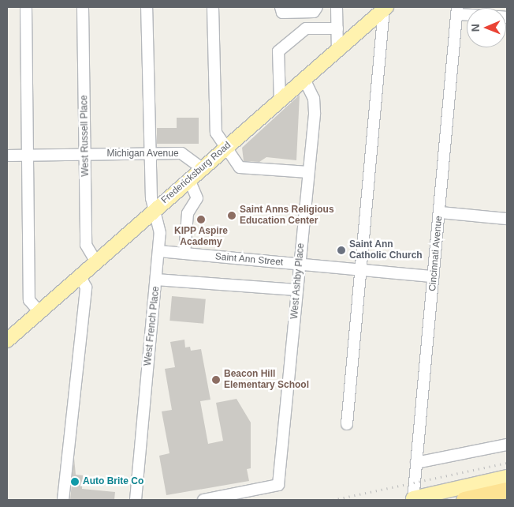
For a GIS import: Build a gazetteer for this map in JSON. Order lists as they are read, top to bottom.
{
  "streets": {
    "main road": ["Fredericksburg Road"],
    "street": [
      "West Russell Place",
      "Michigan Avenue",
      "Cincinnati Avenue",
      "Saint Ann Street",
      "West Ashby Place",
      "West French Place"
    ]
  },
  "crossings": [
    ["West Russell Place", "Michigan Avenue"],
    ["West Russell Place", "Fredericksburg Road"],
    ["Michigan Avenue", "Fredericksburg Road"],
    ["Michigan Avenue", "West French Place"],
    ["Fredericksburg Road", "West Ashby Place"],
    ["Fredericksburg Road", "West French Place"],
    ["Cincinnati Avenue", "Saint Ann Street"],
    ["Saint Ann Street", "West Ashby Place"],
    ["Saint Ann Street", "West French Place"]
  ],
  "places": [
    "Saint Anns Religious Education Center",
    "KIPP Aspire Academy",
    "Saint Ann Catholic Church",
    "Beacon Hill Elementary School",
    "Auto Brite Co"
  ],
  "north": "left"
}
